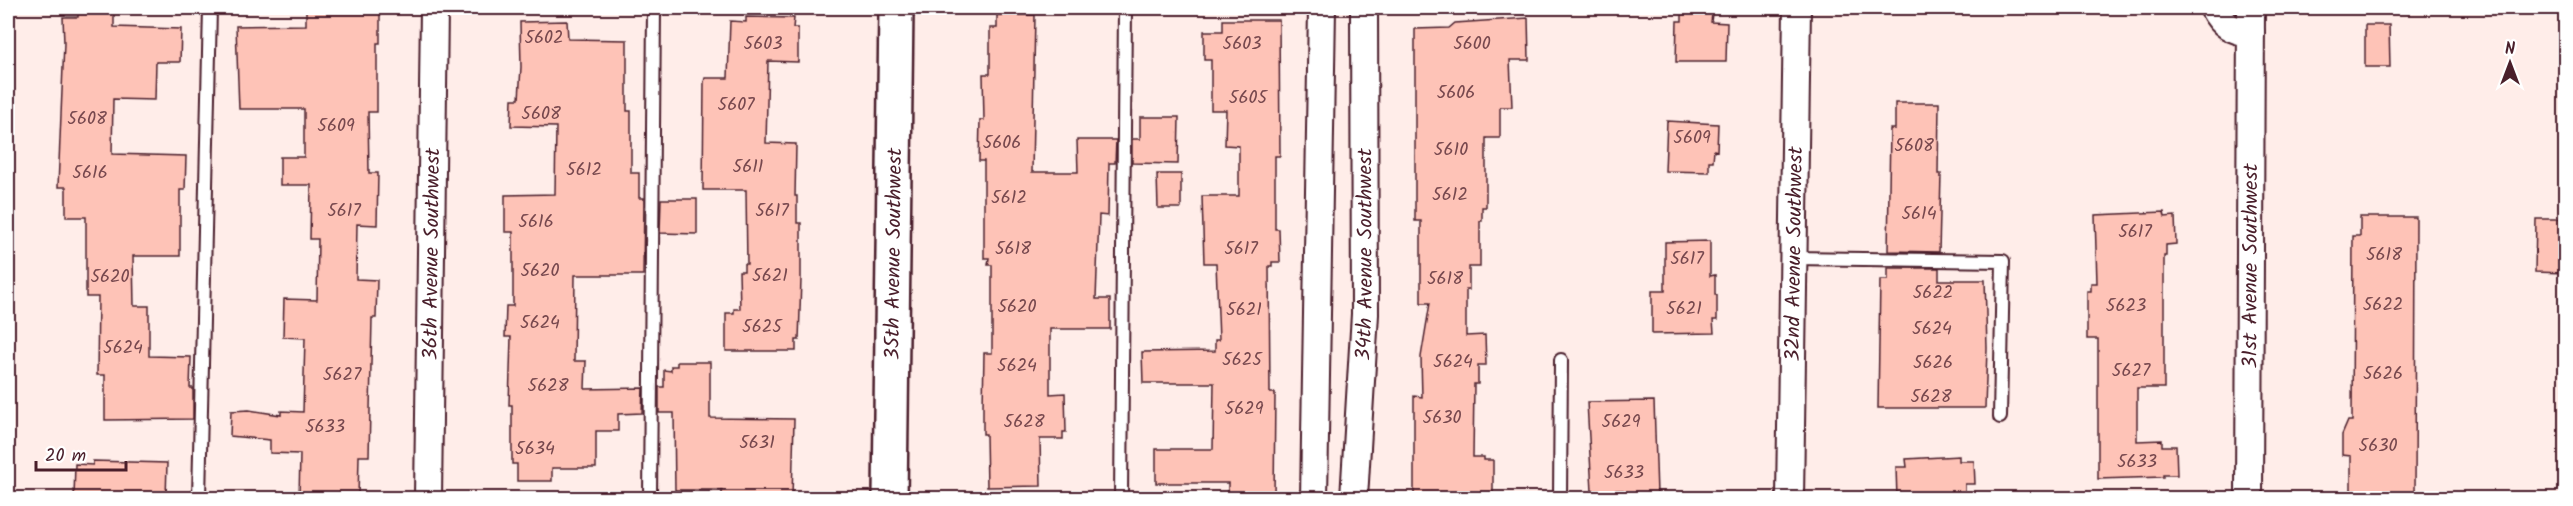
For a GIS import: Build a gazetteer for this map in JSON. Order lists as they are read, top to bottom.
{
  "streets": {
    "main road": ["35th Avenue Southwest"],
    "street": [
      "36th Avenue Southwest",
      "34th Avenue Southwest",
      "32nd Avenue Southwest",
      "31st Avenue Southwest"
    ]
  },
  "house_numbers": [
    "5602",
    "5603",
    "5603",
    "5600",
    "5606",
    "5605",
    "5607",
    "5608",
    "5608",
    "5609",
    "5609",
    "5606",
    "5608",
    "5610",
    "5611",
    "5612",
    "5616",
    "5612",
    "5612",
    "5617",
    "5617",
    "5614",
    "5616",
    "5617",
    "5618",
    "5617",
    "5618",
    "5617",
    "5620",
    "5621",
    "5620",
    "5618",
    "5622",
    "5622",
    "5623",
    "5620",
    "5621",
    "5621",
    "5624",
    "5625",
    "5624",
    "5624",
    "5625",
    "5624",
    "5626",
    "5624",
    "5627",
    "5626",
    "5627",
    "5628",
    "5628",
    "5629",
    "5630",
    "5628",
    "5629",
    "5633",
    "5631",
    "5630",
    "5634",
    "5633",
    "5633"
  ],
  "scale_bar": "20 m",
  "north": "top"
}
